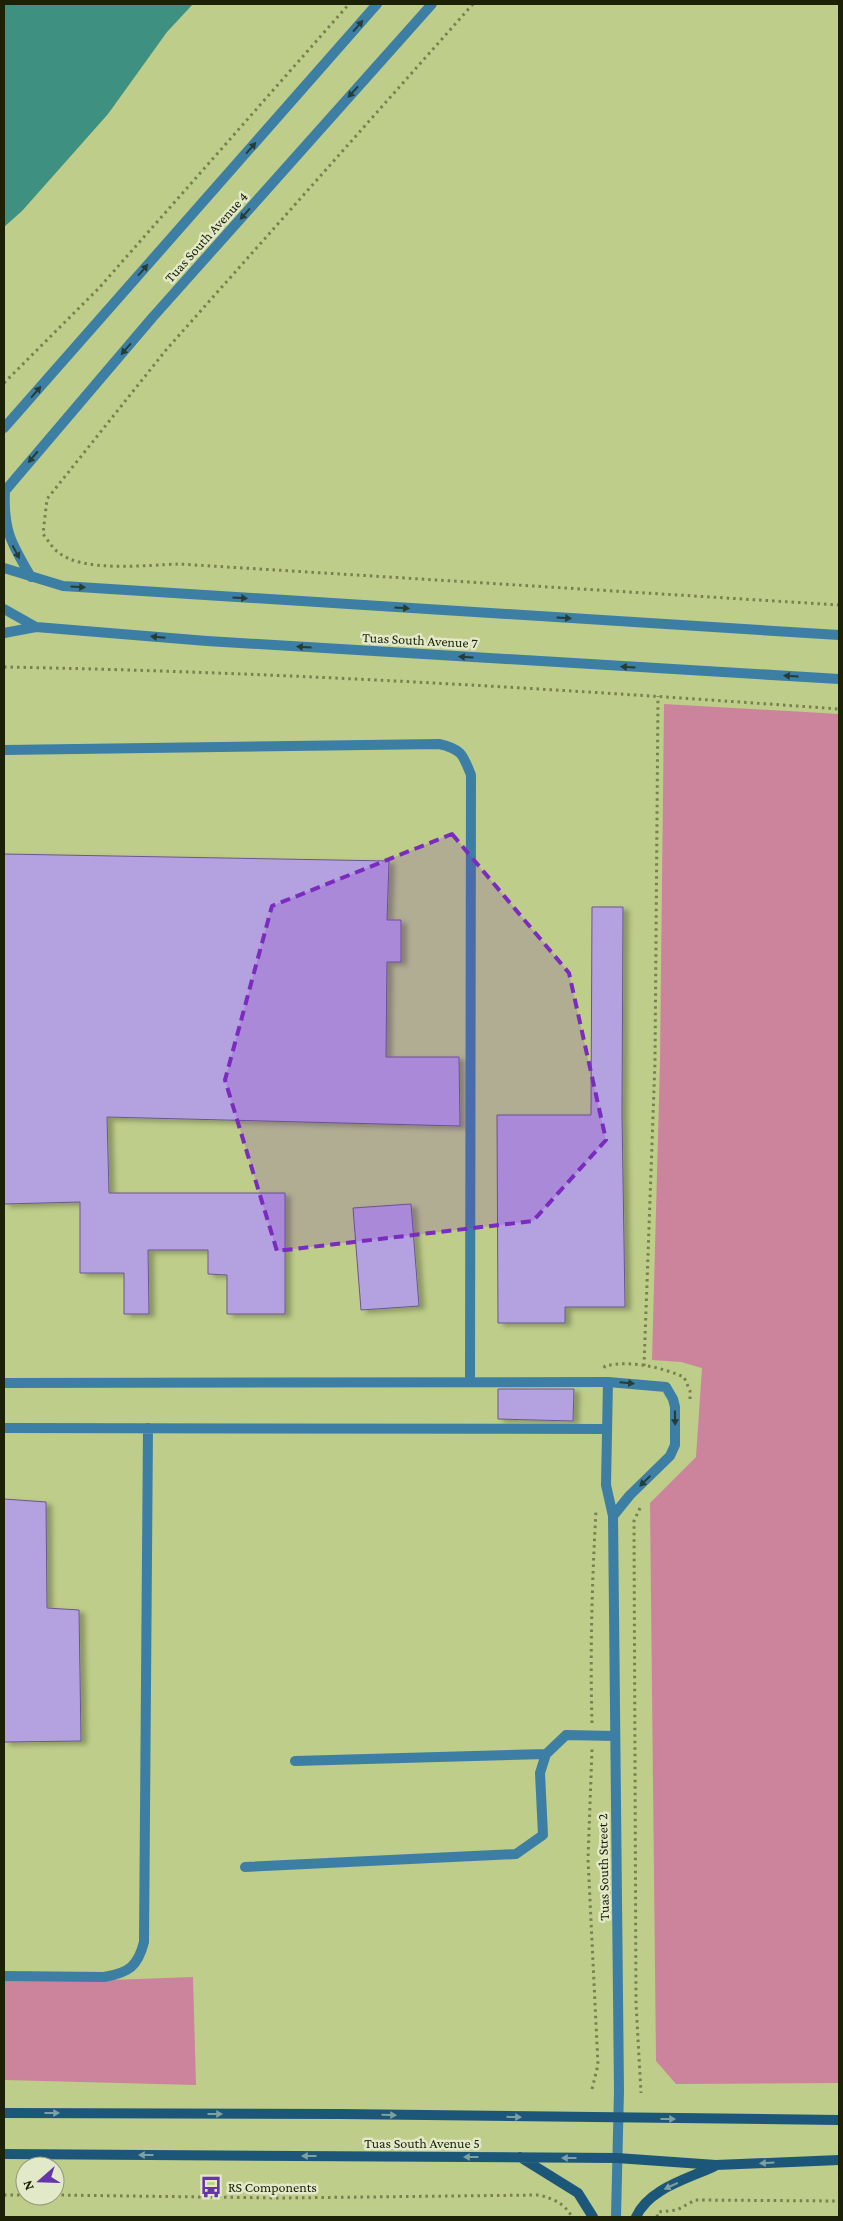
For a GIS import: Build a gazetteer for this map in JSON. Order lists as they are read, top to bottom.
{
  "streets": {
    "main road": ["Tuas South Avenue 5"],
    "street": ["Tuas South Avenue 4", "Tuas South Avenue 7", "Tuas South Street 2"]
  },
  "crossings": [
    ["Tuas South Street 2", "Tuas South Avenue 5"]
  ],
  "places": {
    "bus stop": ["RS Components"]
  },
  "north": "left"
}
